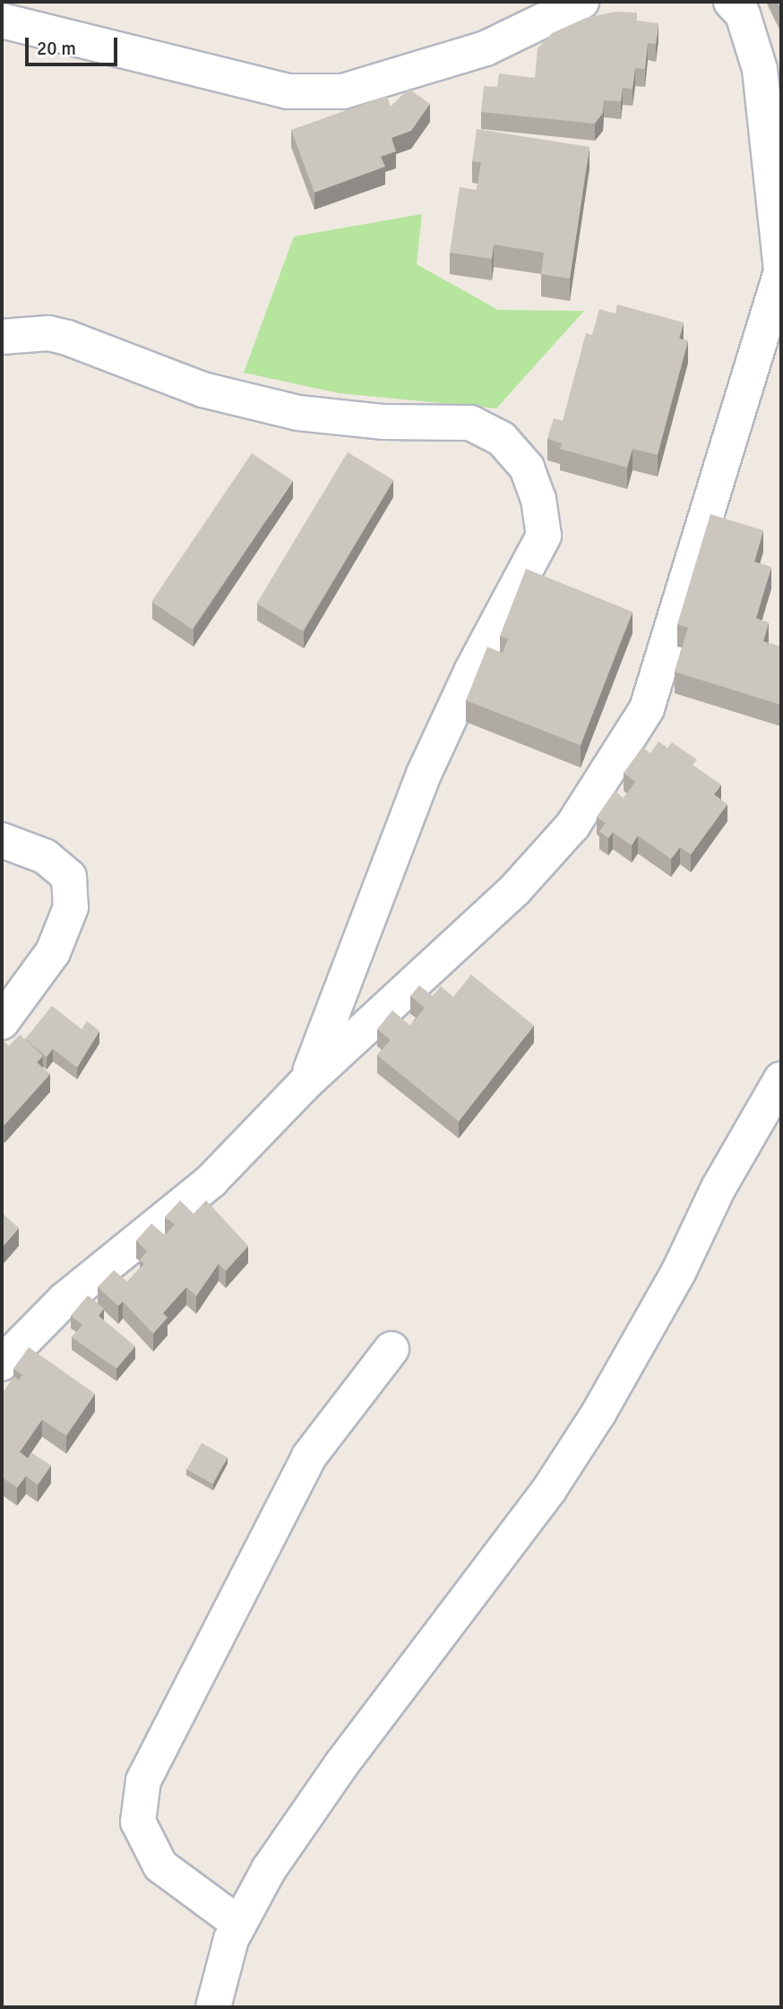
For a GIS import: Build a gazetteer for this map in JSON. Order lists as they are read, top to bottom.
{
  "scale_bar": "20 m"
}
